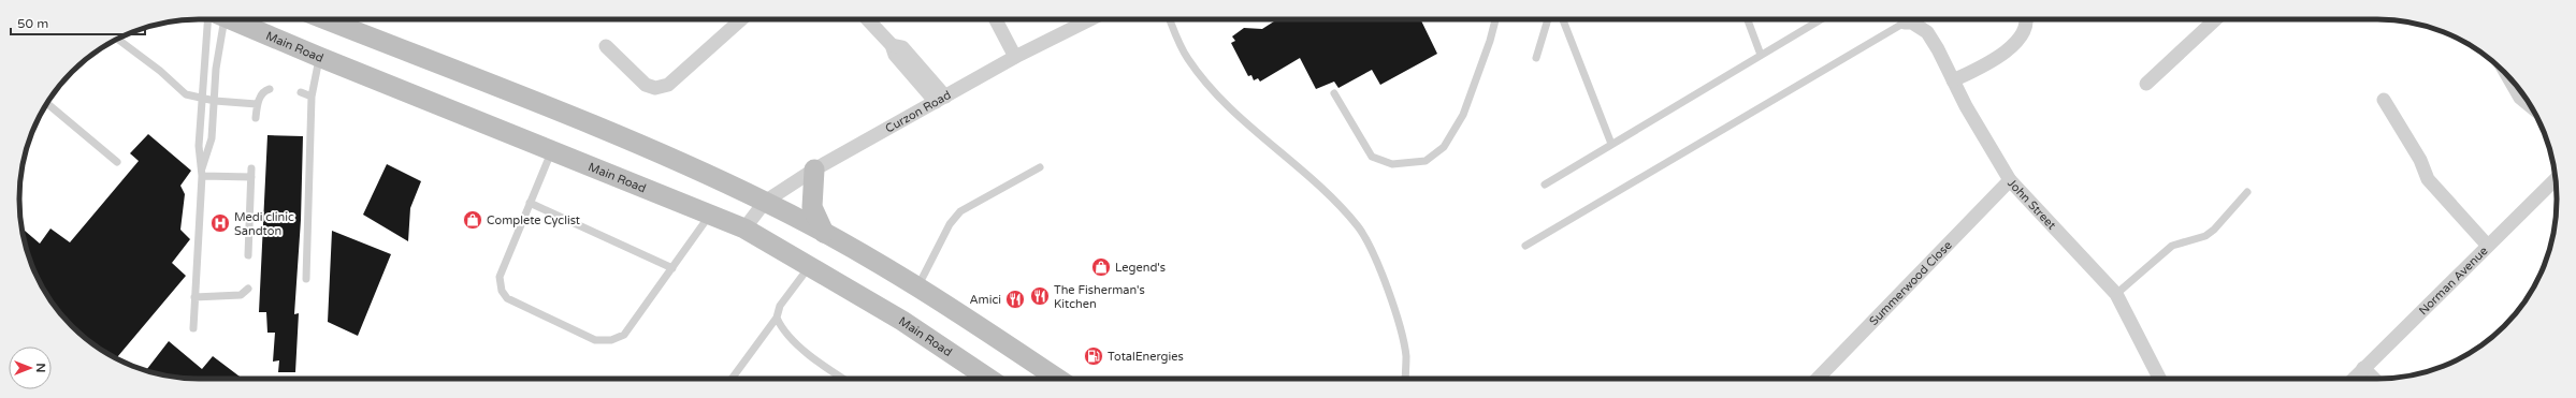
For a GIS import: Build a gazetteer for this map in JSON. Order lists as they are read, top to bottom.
{
  "streets": {
    "main road": ["Main Road"],
    "street": [
      "Curzon Road",
      "John Street",
      "Norman Avenue",
      "Summerwood Close"
    ]
  },
  "crossings": [
    ["Main Road", "Curzon Road"],
    ["John Street", "Summerwood Close"]
  ],
  "places": {
    "shop": ["Complete Cyclist", "Legend's"],
    "hospital": ["Medi clinic Sandton"],
    "restaurant": ["The Fisherman's Kitchen", "Amici"],
    "fuel station": ["TotalEnergies"]
  },
  "scale_bar": "50 m",
  "north": "right"
}
